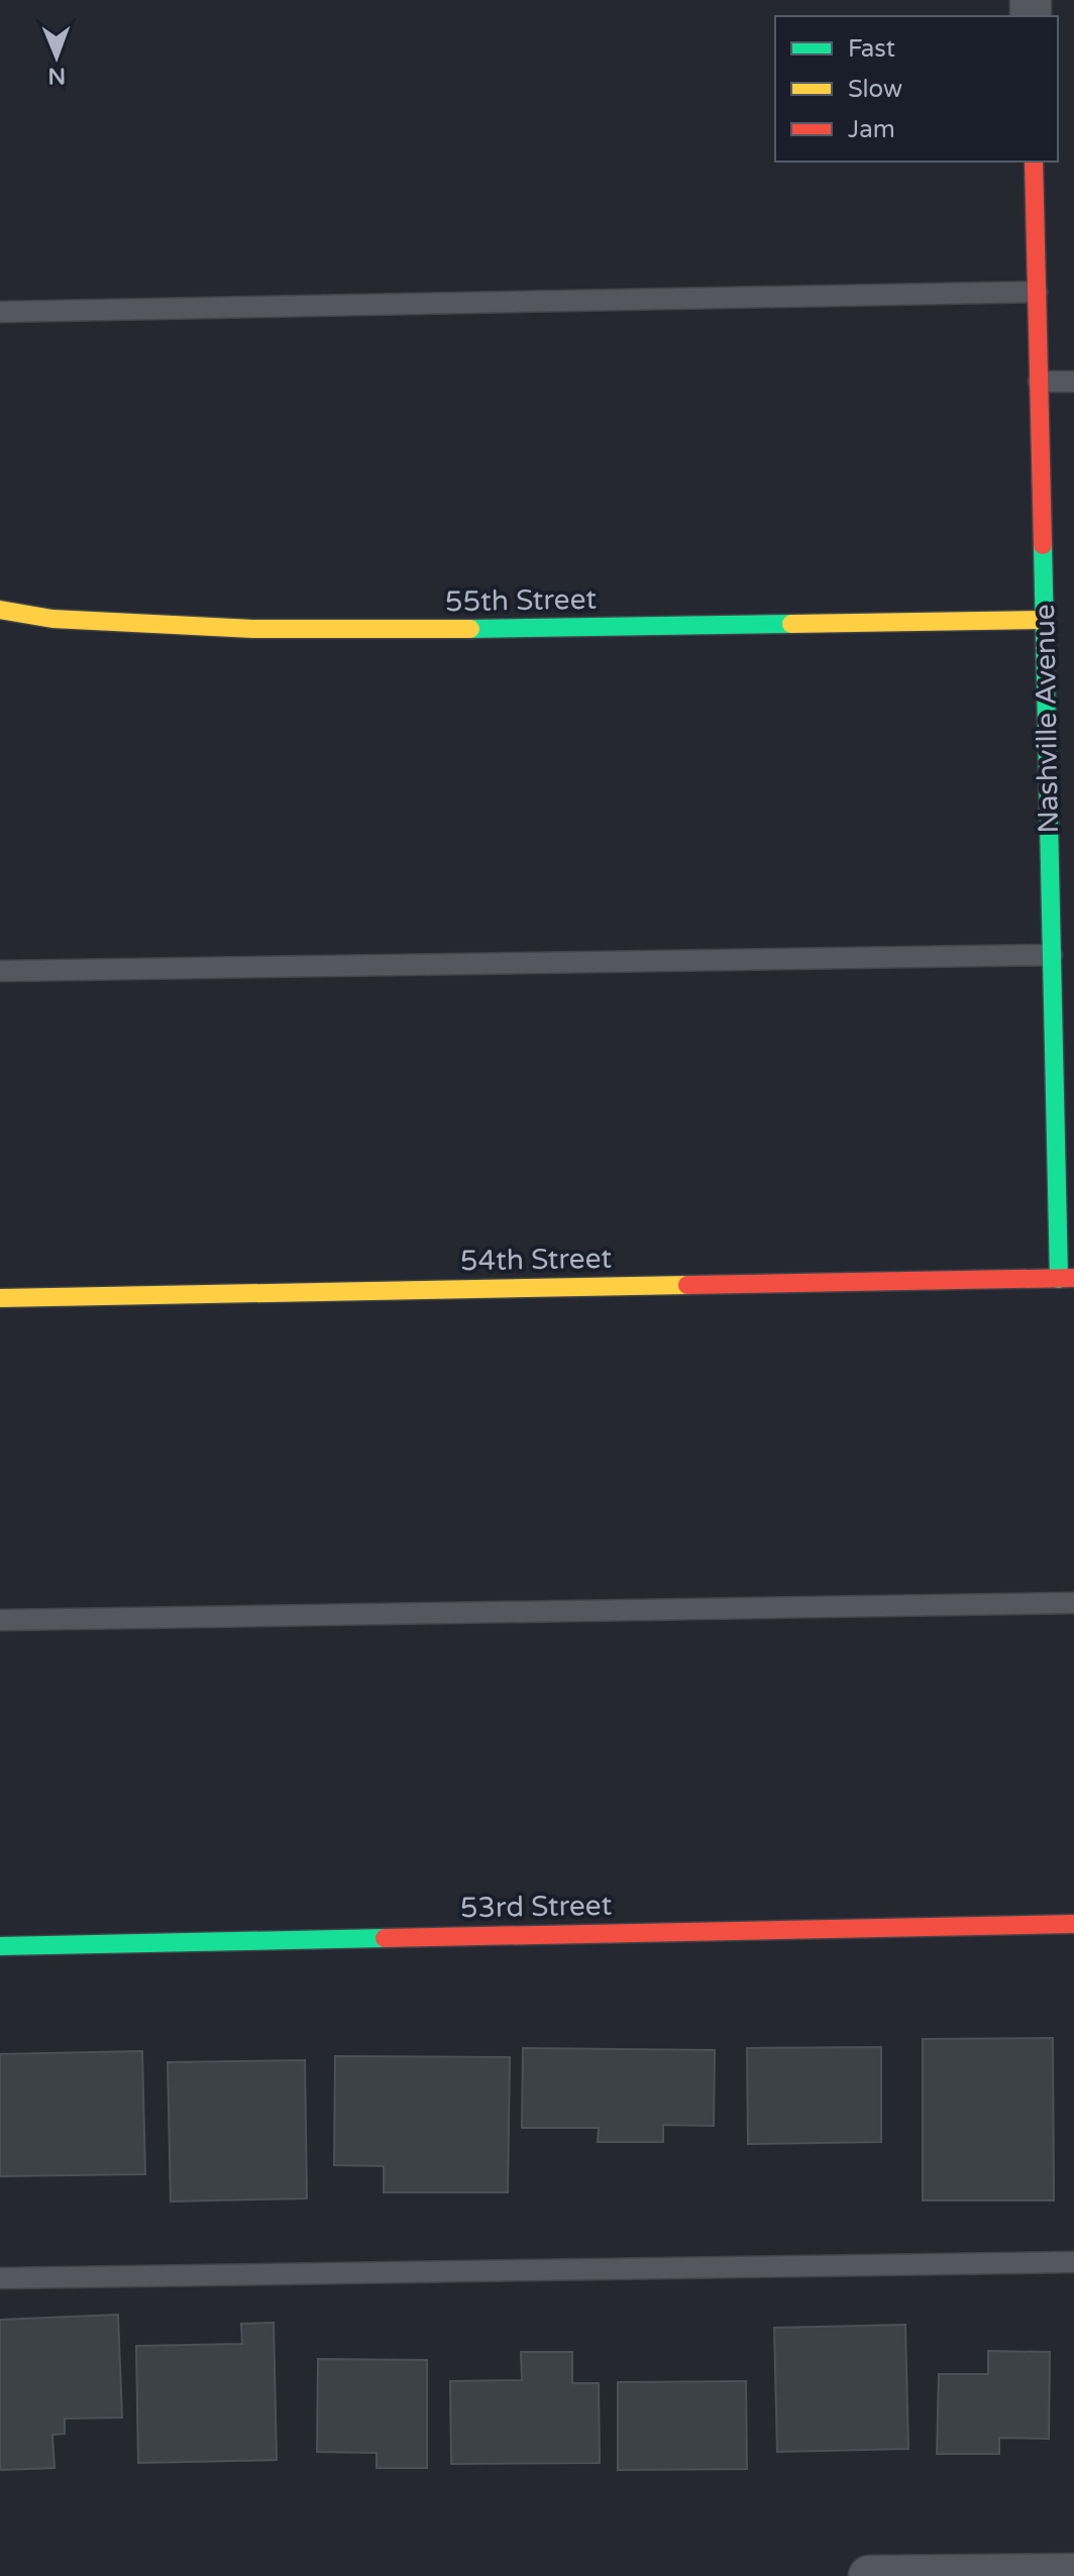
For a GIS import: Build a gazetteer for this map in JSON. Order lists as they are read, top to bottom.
{
  "streets": {
    "street": [
      "55th Street",
      "Nashville Avenue",
      "54th Street",
      "53rd Street"
    ]
  },
  "crossings": [
    ["55th Street", "Nashville Avenue"],
    ["Nashville Avenue", "54th Street"]
  ],
  "legend": ["Fast", "Slow", "Jam"],
  "north": "bottom"
}
